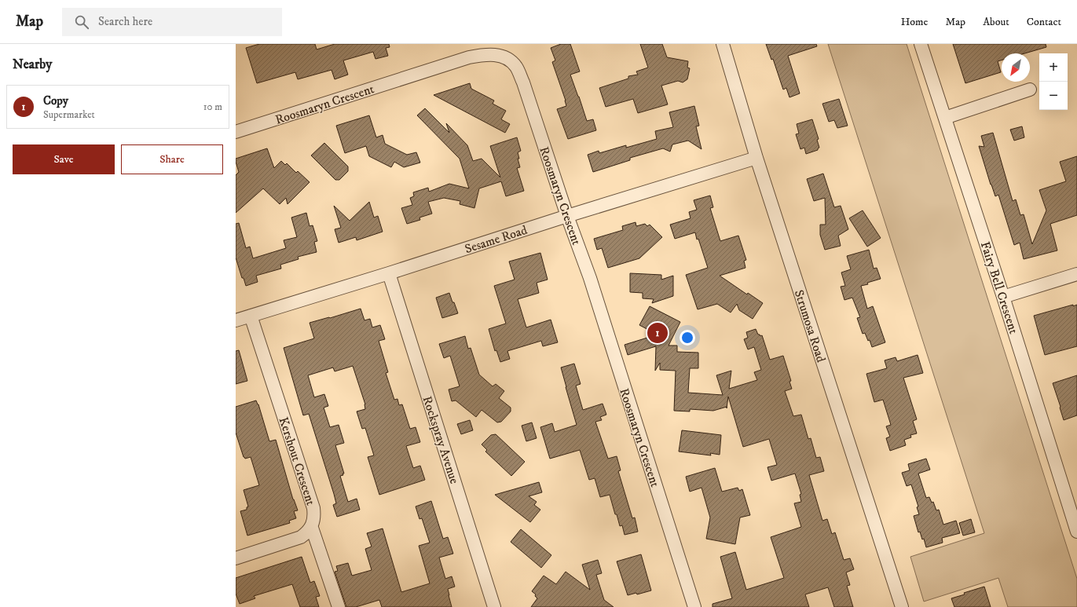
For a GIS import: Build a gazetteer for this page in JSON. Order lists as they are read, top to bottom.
{
  "streets": {
    "street": [
      "Roosmaryn Crescent",
      "Sesame Road",
      "Fairy Bell Crescent",
      "Strumosa Road",
      "Rockspray Avenue",
      "Kershout Crescent"
    ]
  },
  "crossings": [
    ["Roosmaryn Crescent", "Sesame Road"],
    ["Sesame Road", "Strumosa Road"],
    ["Sesame Road", "Rockspray Avenue"],
    ["Sesame Road", "Kershout Crescent"]
  ],
  "north": "bottom left",
  "page": {
    "header": "Map",
    "search": "Search here",
    "nav": [
      "Home",
      "Map",
      "About",
      "Contact"
    ],
    "heading": "Nearby",
    "map_buttons": ["+", "−"],
    "list": [
      {
        "mark": "1",
        "name": "Copy",
        "note": "Supermarket",
        "value": "10 m"
      }
    ],
    "buttons": ["Save", "Share"],
    "pins": "1"
  }
}
